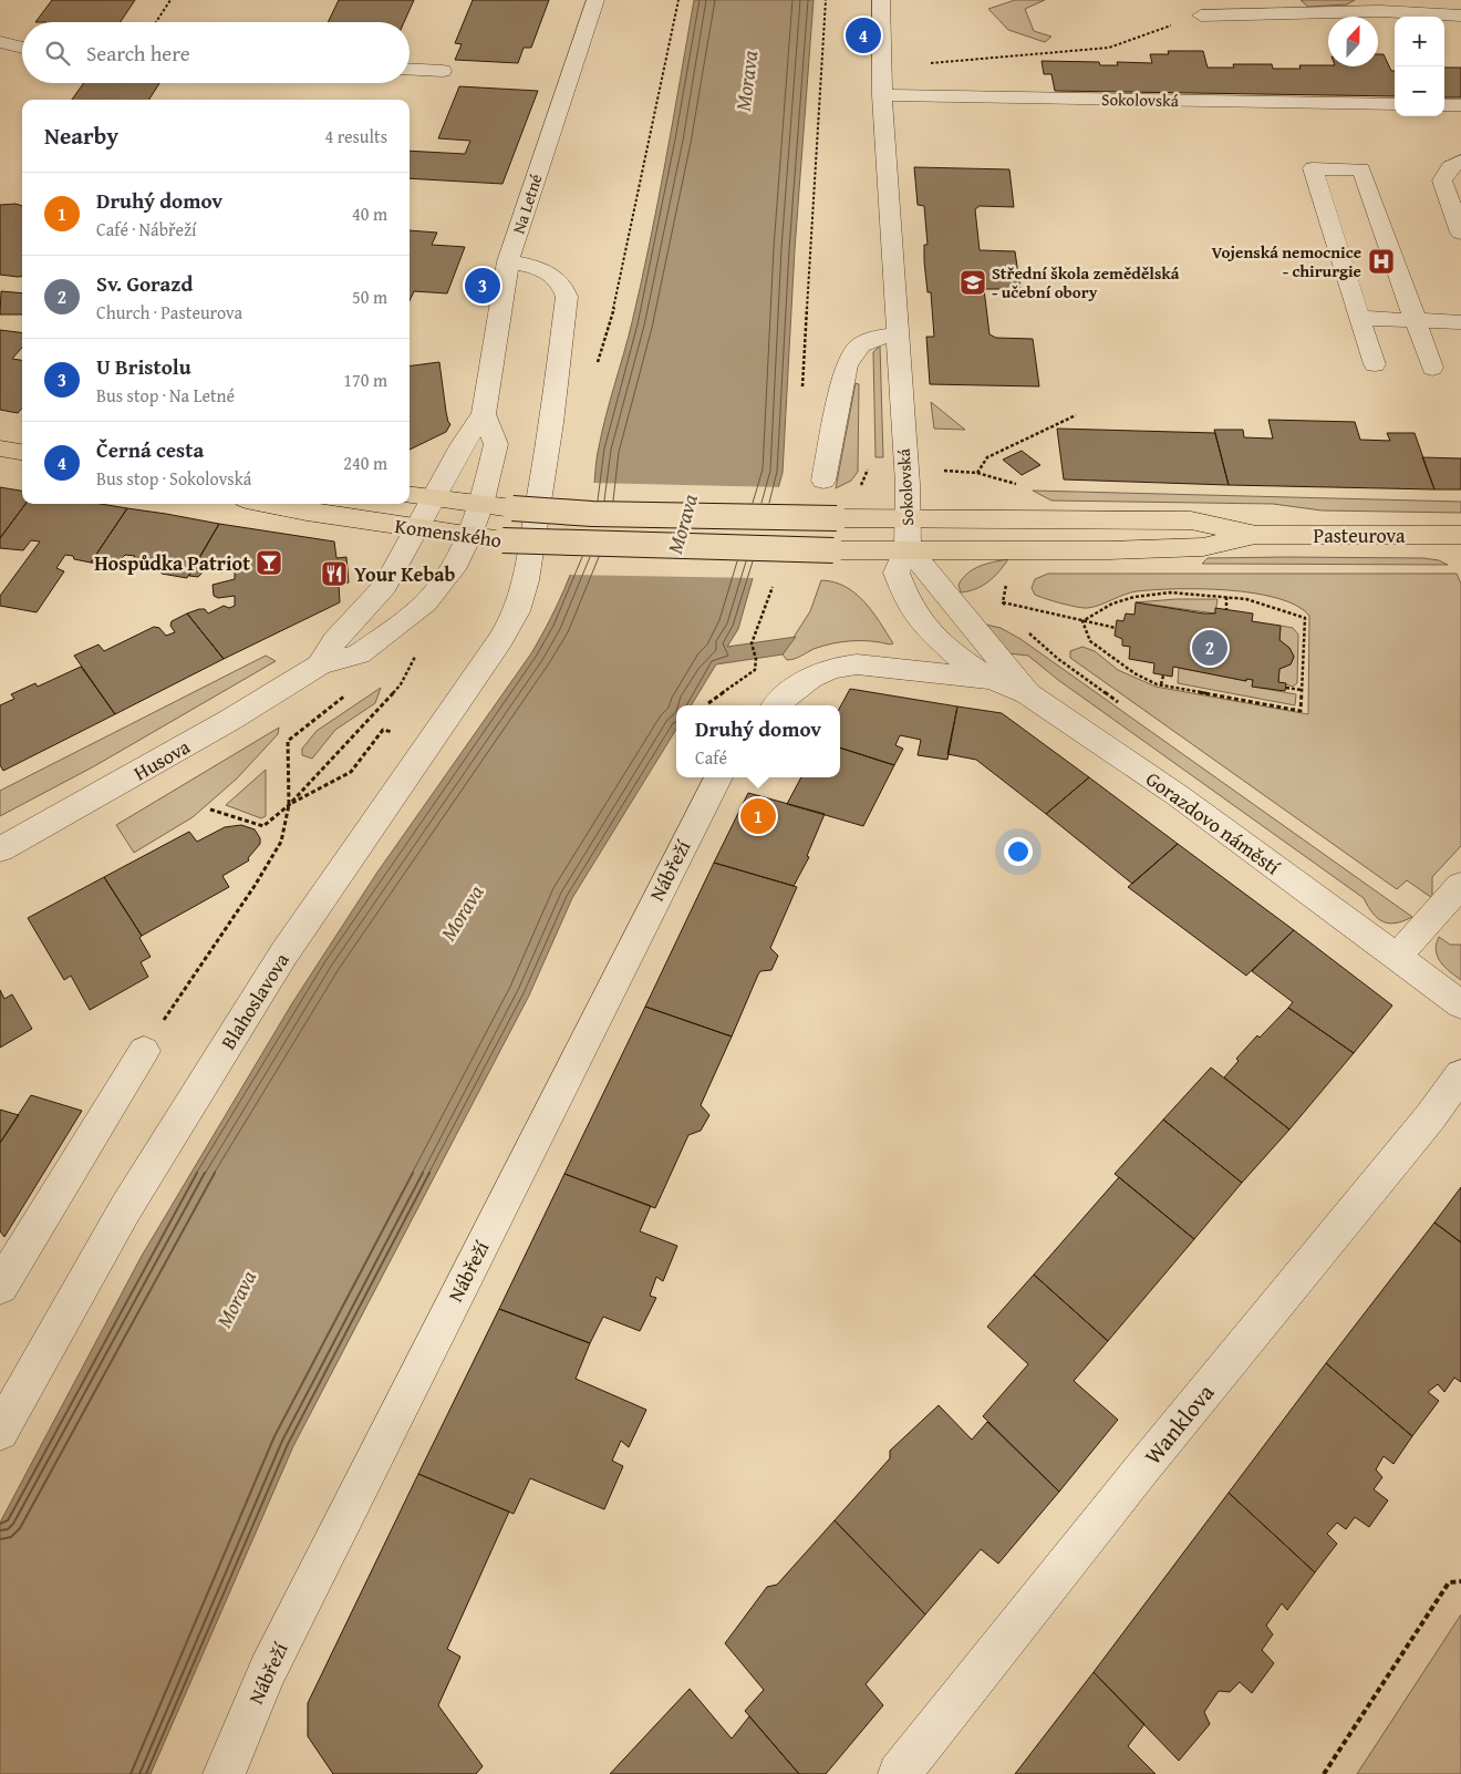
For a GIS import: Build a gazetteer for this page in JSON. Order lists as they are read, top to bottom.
{
  "streets": {
    "main road": ["Komenského", "Pasteurova"],
    "street": [
      "Sokolovská",
      "Na Letné",
      "Husova",
      "Gorazdovo náměstí",
      "Nábřeží",
      "Blahoslavova",
      "Wanklova"
    ]
  },
  "crossings": [
    ["Sokolovská", "Komenského"],
    ["Na Letné", "Komenského"],
    ["Na Letné", "Husova"],
    ["Na Letné", "Blahoslavova"],
    ["Komenského", "Pasteurova"],
    ["Komenského", "Husova"]
  ],
  "water": ["Morava"],
  "places": {
    "hospital": ["Vojenská nemocnice - chirurgie"],
    "school or university": ["Střední škola zemědělská - učební obory"],
    "bar": ["Hospůdka Patriot"],
    "restaurant": ["Your Kebab"]
  },
  "north": "top",
  "page": {
    "pins": [
      "4",
      "3",
      "2",
      "1"
    ],
    "map_buttons": ["+", "−"],
    "search": "Search here",
    "heading": ["Nearby", "4 results"],
    "list": [
      {
        "mark": "1",
        "name": "Druhý domov",
        "note": "Café · Nábřeží",
        "value": "40 m"
      },
      {
        "mark": "2",
        "name": "Sv. Gorazd",
        "note": "Church · Pasteurova",
        "value": "50 m"
      },
      {
        "mark": "3",
        "name": "U Bristolu",
        "note": "Bus stop · Na Letné",
        "value": "170 m"
      },
      {
        "mark": "4",
        "name": "Černá cesta",
        "note": "Bus stop · Sokolovská",
        "value": "240 m"
      }
    ],
    "popup": ["Druhý domov", "Café"]
  }
}
